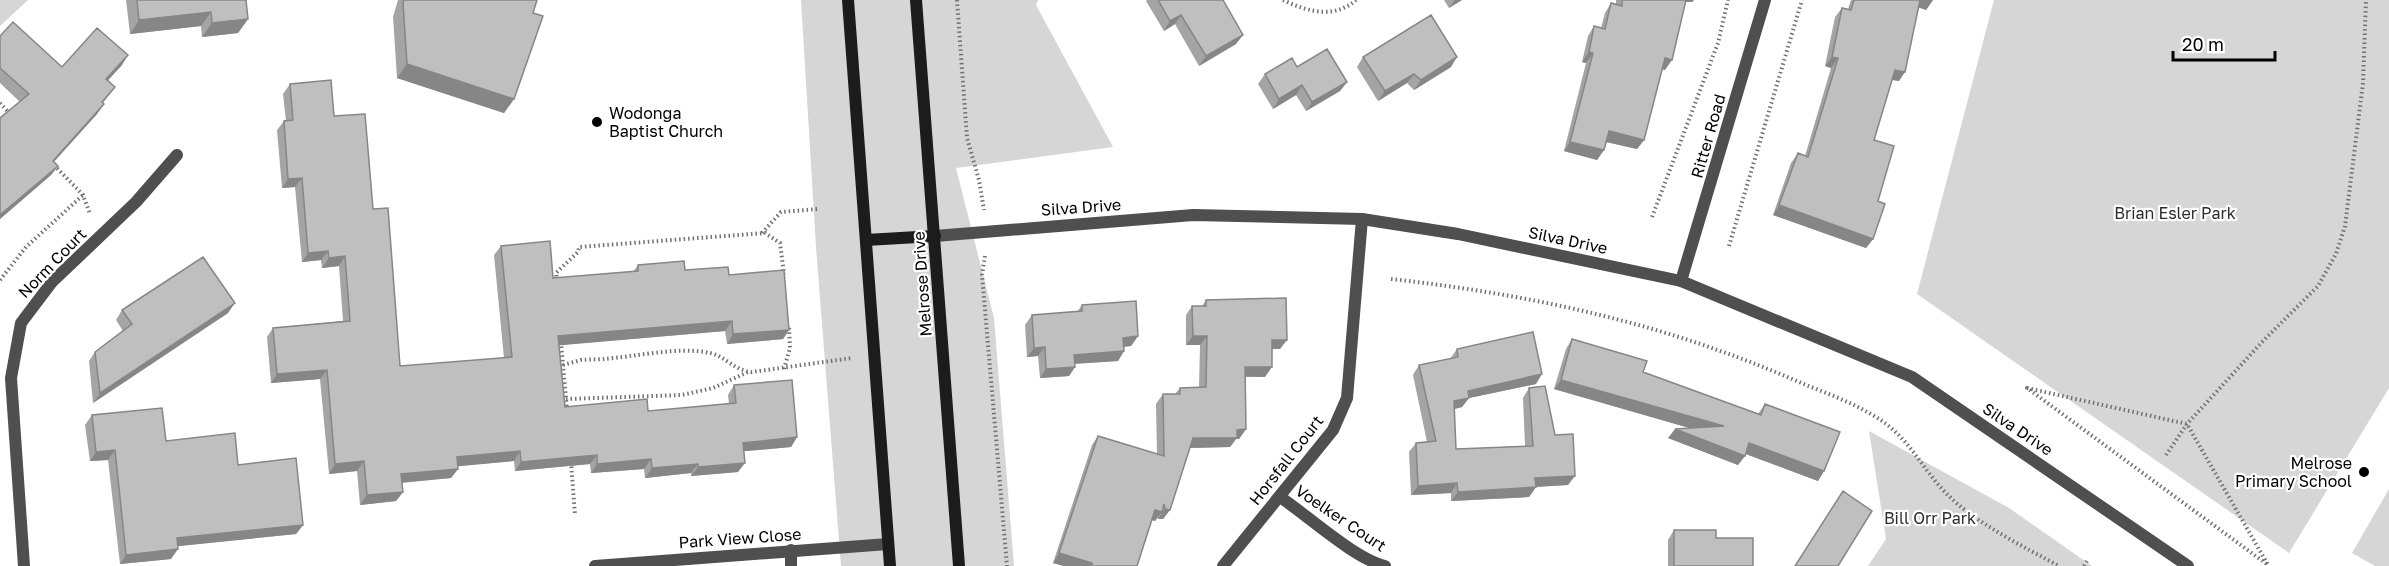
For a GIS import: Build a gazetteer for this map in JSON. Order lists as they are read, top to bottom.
{
  "streets": {
    "main road": ["Silva Drive", "Melrose Drive"],
    "street": [
      "Ritter Road",
      "Norm Court",
      "Horsfall Court",
      "Voelker Court",
      "Park View Close"
    ]
  },
  "crossings": [
    ["Ritter Road", "Silva Drive"],
    ["Silva Drive", "Melrose Drive"],
    ["Silva Drive", "Horsfall Court"],
    ["Horsfall Court", "Voelker Court"]
  ],
  "parks": ["Brian Esler Park", "Bill Orr Park"],
  "places": ["Wodonga Baptist Church", "Melrose Primary School"],
  "scale_bar": "20 m"
}
